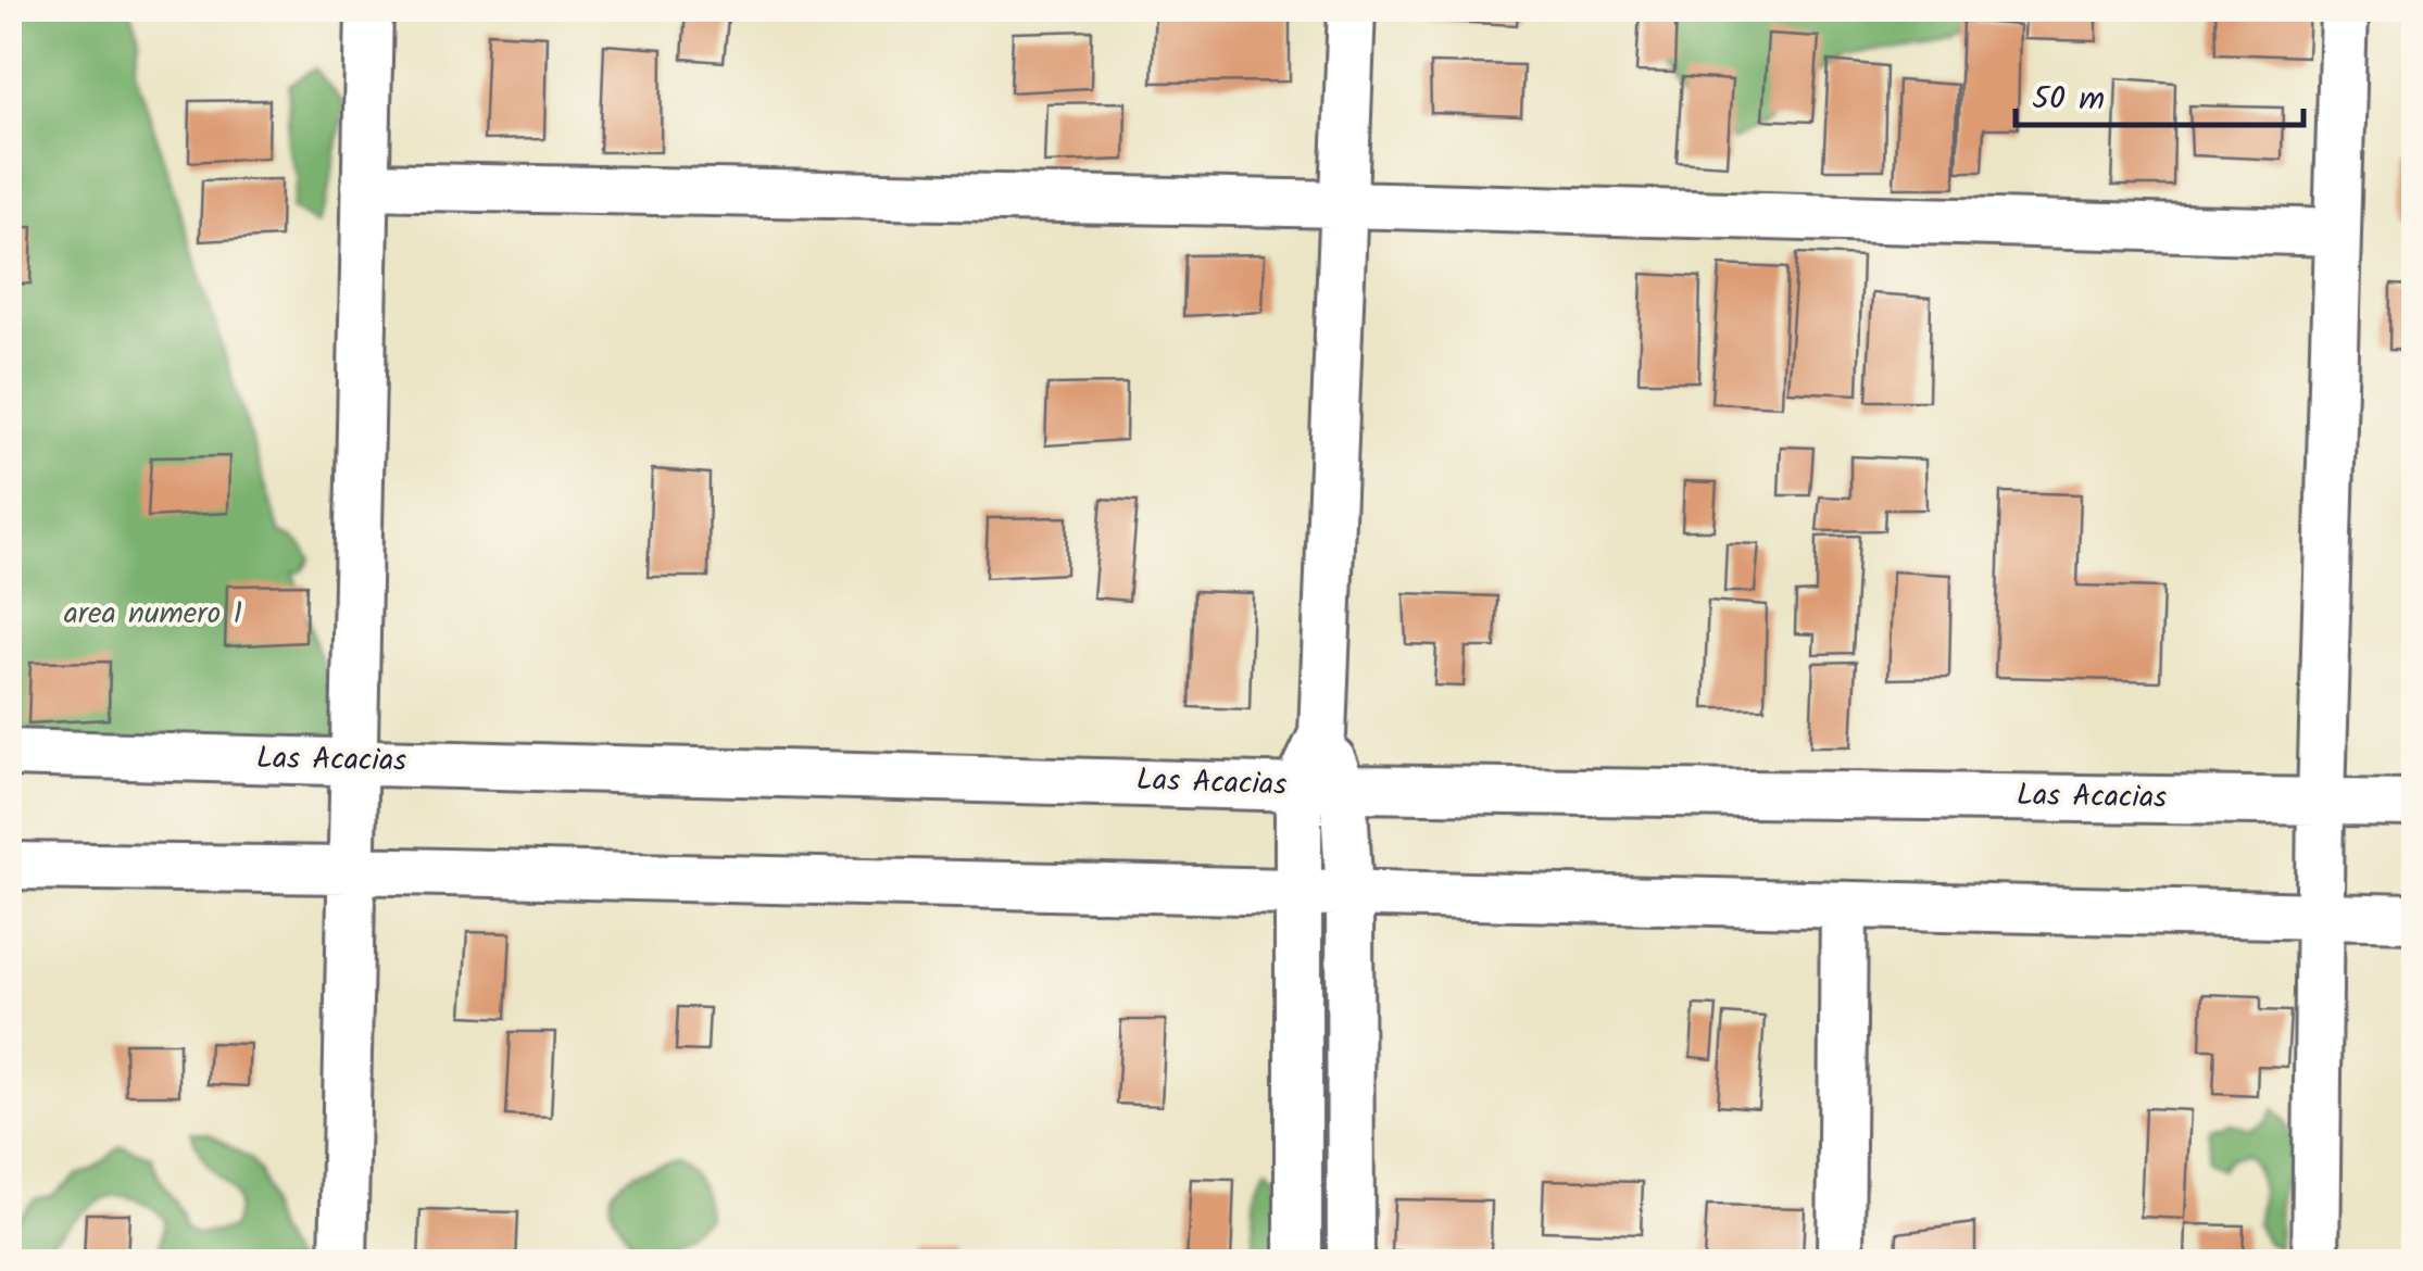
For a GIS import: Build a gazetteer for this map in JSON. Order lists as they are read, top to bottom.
{
  "streets": {
    "street": ["Las Acacias"]
  },
  "parks": ["area numero 1"],
  "scale_bar": "50 m"
}
